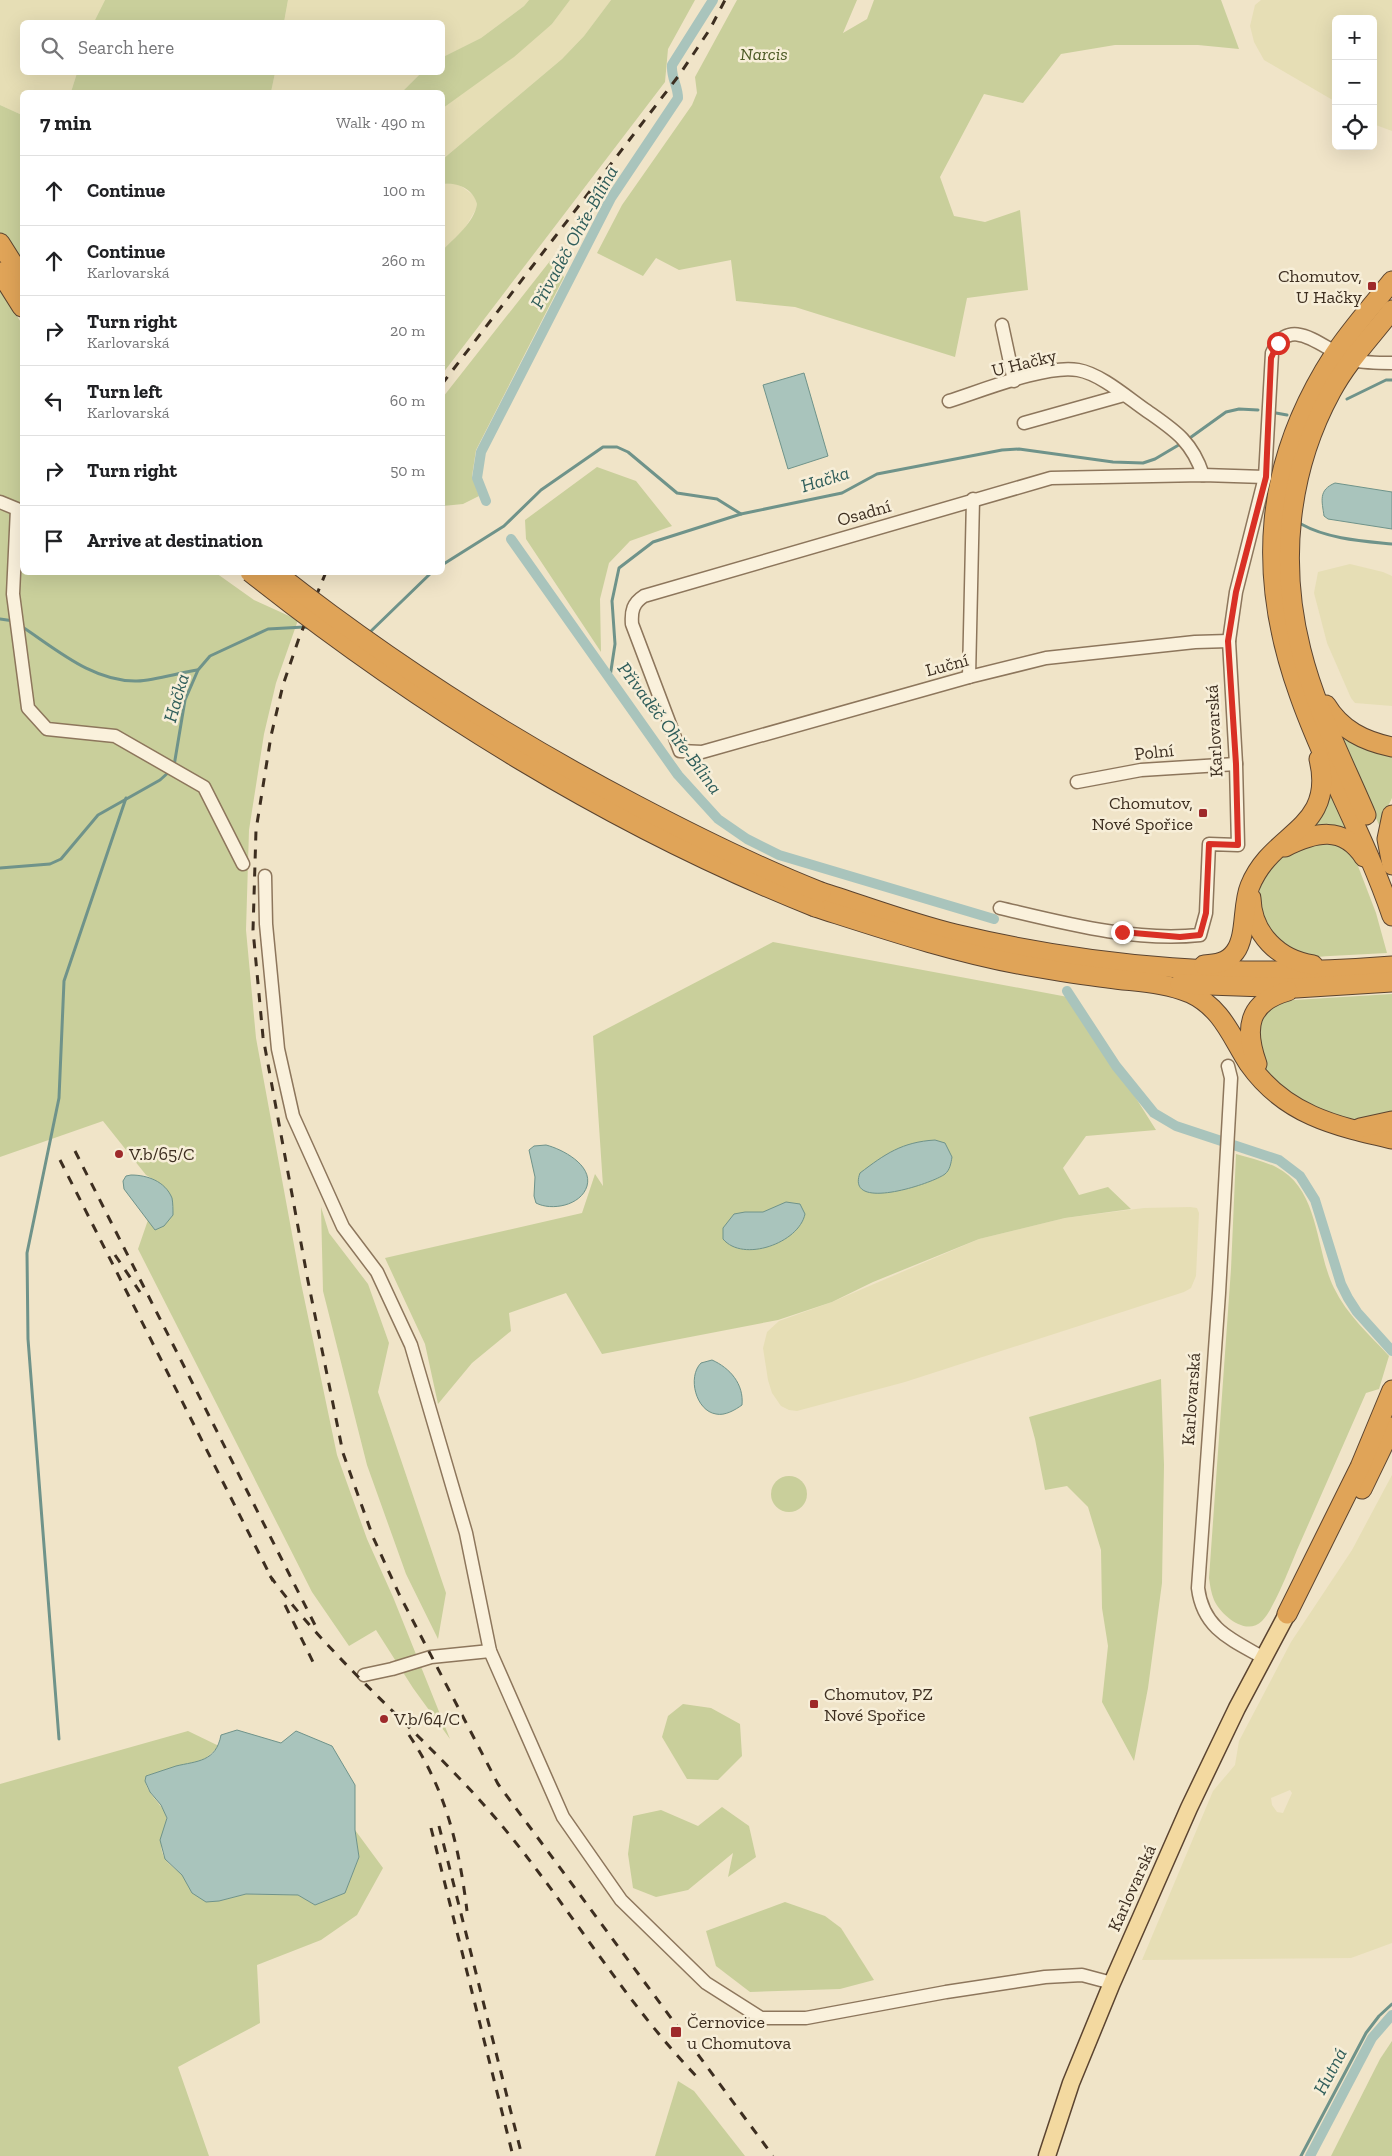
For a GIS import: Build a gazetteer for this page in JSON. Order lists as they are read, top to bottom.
{
  "streets": {
    "main road": ["Karlovarská"],
    "street": [
      "U Hačky",
      "Osadní",
      "Luční",
      "Polní"
    ]
  },
  "crossings": [
    ["U Hačky", "Osadní"],
    ["Osadní", "Luční"],
    ["Osadní", "Karlovarská"],
    ["Luční", "Karlovarská"],
    ["Karlovarská", "Polní"]
  ],
  "water": ["Přivaděč Ohře-Bílina", "Hačka", "Hutná"],
  "parks": ["Narcis"],
  "places": {
    "transit": [
      "Chomutov, U Hačky",
      "Chomutov, Nové Spořice",
      "Chomutov, PZ Nové Spořice",
      "Černovice u Chomutova"
    ],
    "other": ["V.b/65/C", "V.b/64/C"]
  },
  "page": {
    "map_buttons": ["+", "−"],
    "search": "Search here",
    "heading": ["7 min", "Walk · 490 m"],
    "list": [
      ["Continue", "100 m"],
      ["Continue", "Karlovarská", "260 m"],
      ["Turn right", "Karlovarská", "20 m"],
      ["Turn left", "Karlovarská", "60 m"],
      ["Turn right", "50 m"],
      "Arrive at destination"
    ]
  }
}
